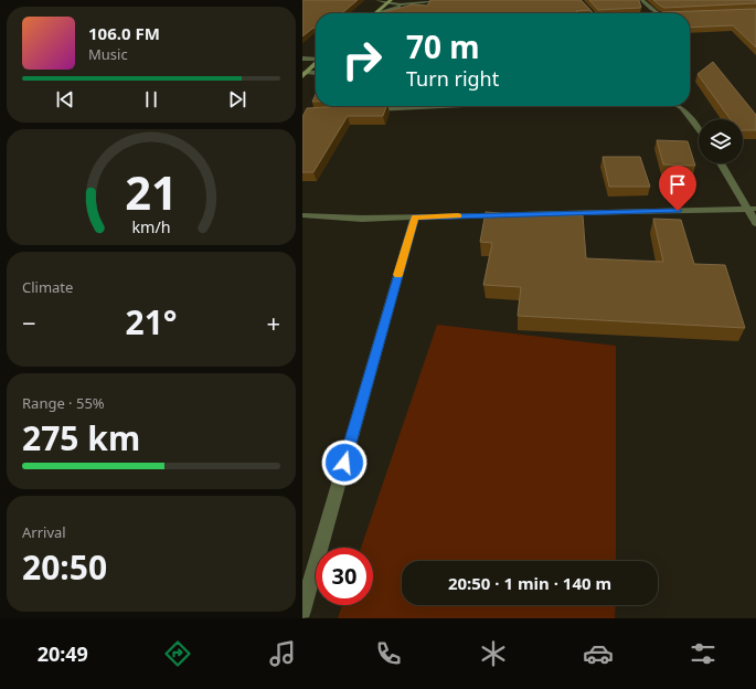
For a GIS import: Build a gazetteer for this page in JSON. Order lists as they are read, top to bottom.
{
  "page": {
    "turn": ["70 m", "Turn right"],
    "song": ["106.0 FM", "Music"],
    "tile": [
      "Climate",
      ["Range · 55%", "275 km"],
      ["Arrival", "20:50"]
    ],
    "heat": ["−", "21°", "+"],
    "limit": "30",
    "trip": "20:50 · 1 min · 140 m",
    "tabs": "20:49",
    "gauge": ["21", "km/h"]
  }
}
